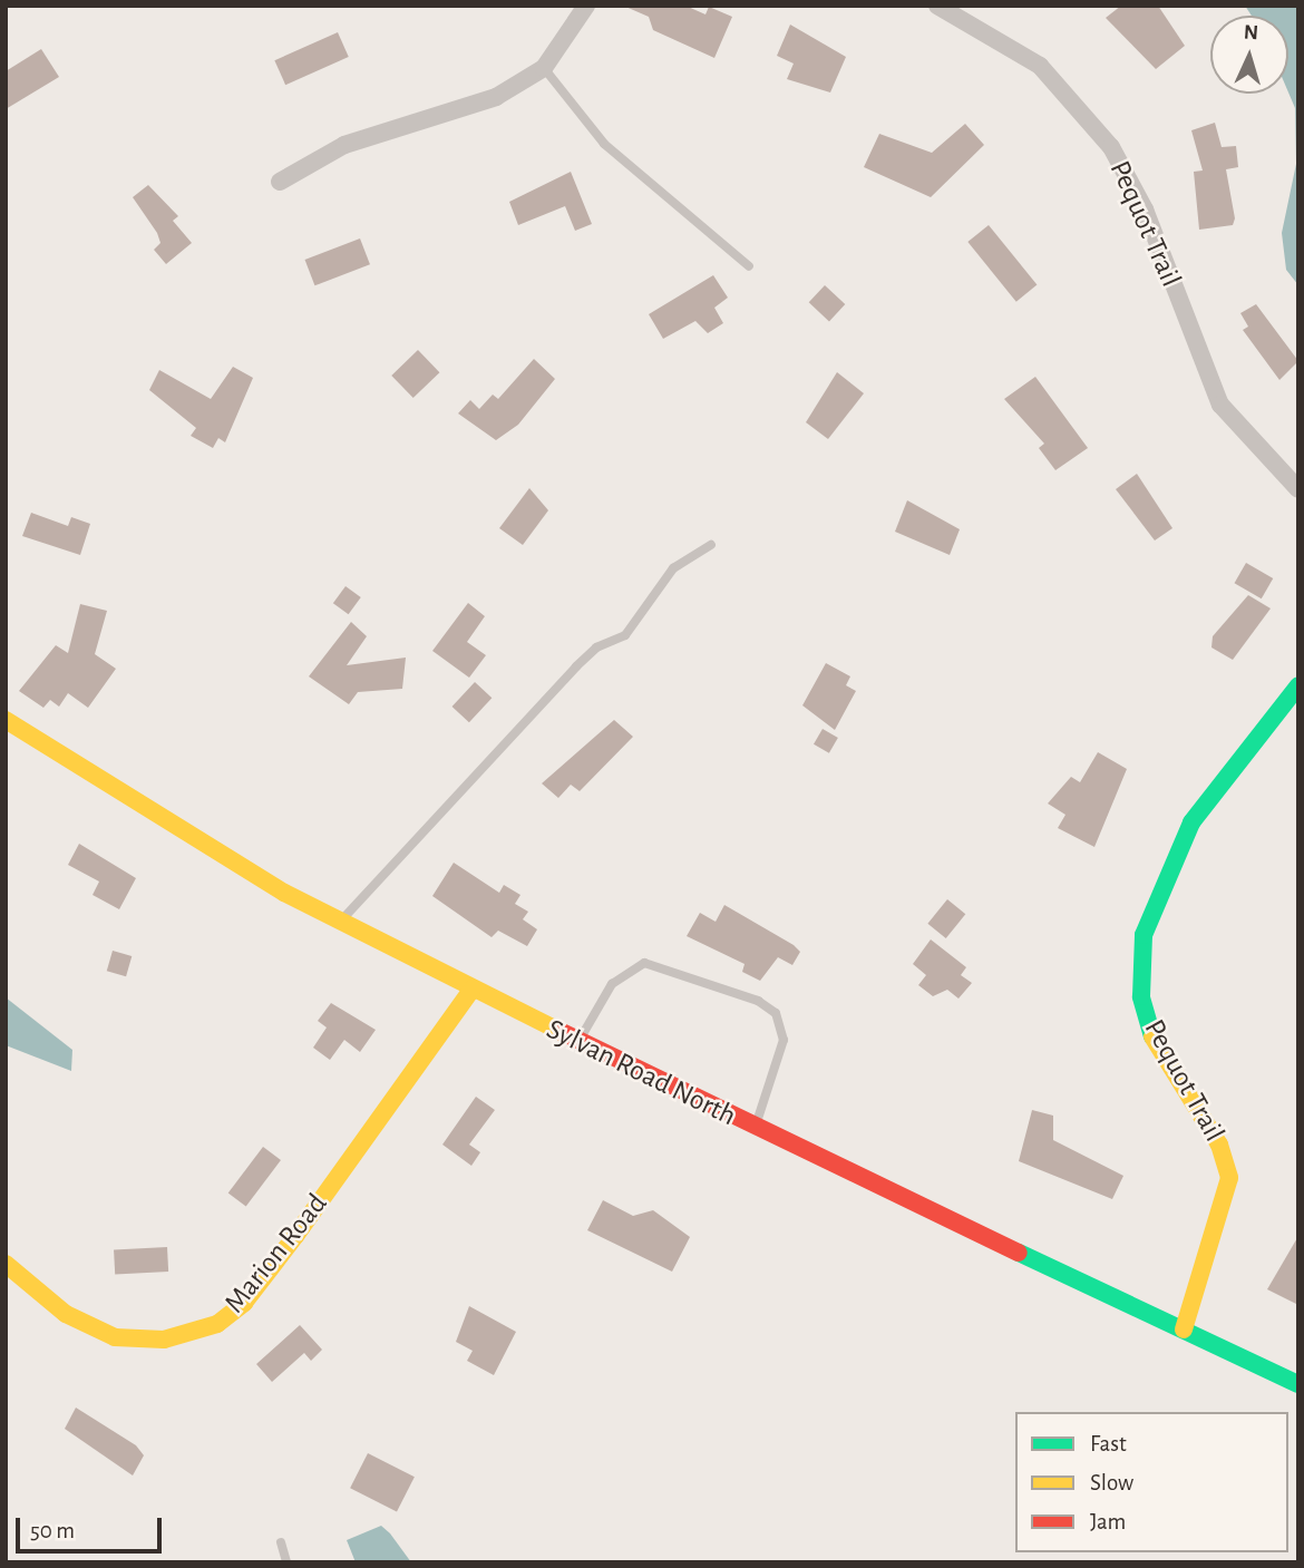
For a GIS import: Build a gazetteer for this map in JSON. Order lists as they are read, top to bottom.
{
  "streets": {
    "street": ["Pequot Trail", "Sylvan Road North", "Marion Road"]
  },
  "crossings": [
    ["Pequot Trail", "Sylvan Road North"],
    ["Sylvan Road North", "Marion Road"]
  ],
  "legend": ["Fast", "Slow", "Jam"],
  "scale_bar": "50 m",
  "north": "top"
}
